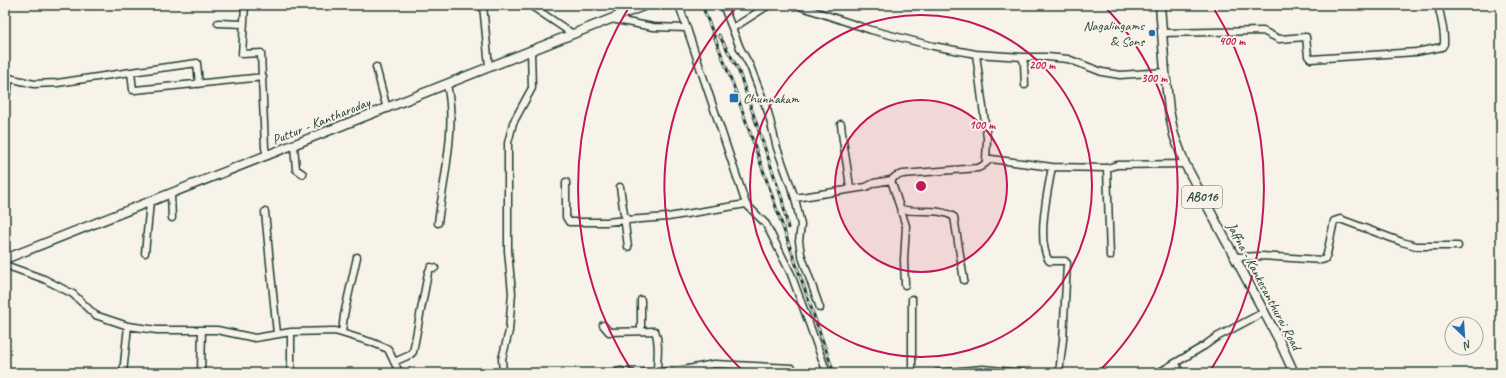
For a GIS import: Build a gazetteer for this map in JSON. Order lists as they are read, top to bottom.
{
  "streets": {
    "main road": ["Puttur - Kantharoday", "AB016", "Jaffna - Kankesanthurai Road"]
  },
  "places": {
    "other": ["Nagalingams & Sons"],
    "transit": ["Chunnakam"]
  },
  "north": "bottom right",
  "rings": [
    "400 m",
    "200 m",
    "300 m",
    "100 m"
  ]
}
